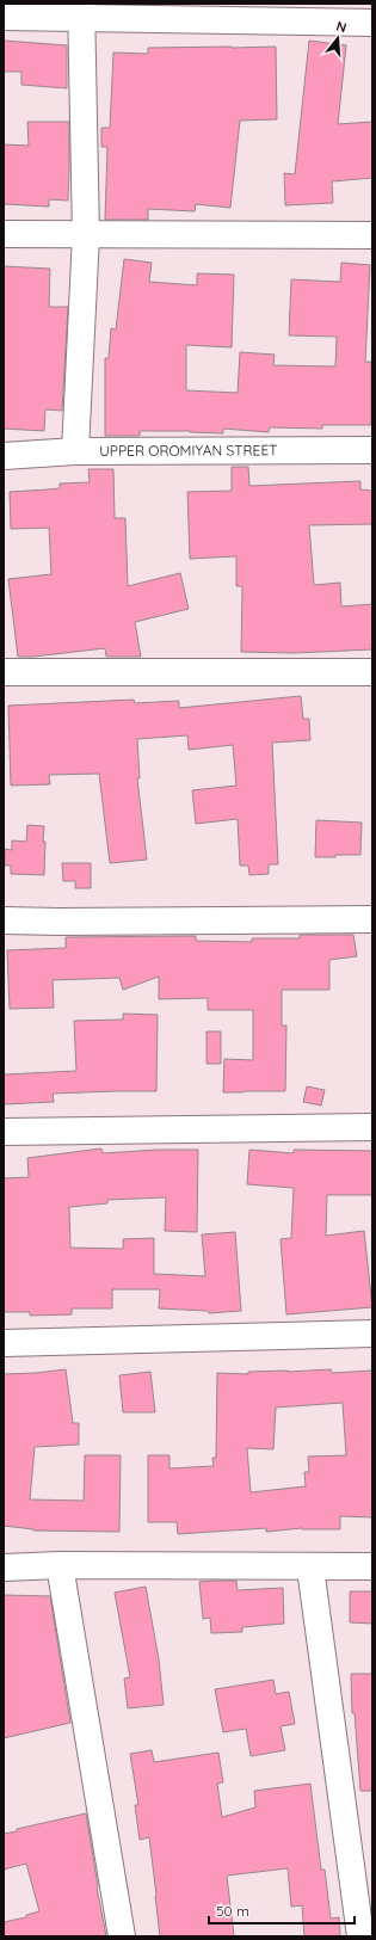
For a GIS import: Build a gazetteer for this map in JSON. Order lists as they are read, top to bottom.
{
  "streets": {
    "street": ["UPPER OROMIYAN STREET"]
  },
  "scale_bar": "50 m",
  "north": "top"
}
